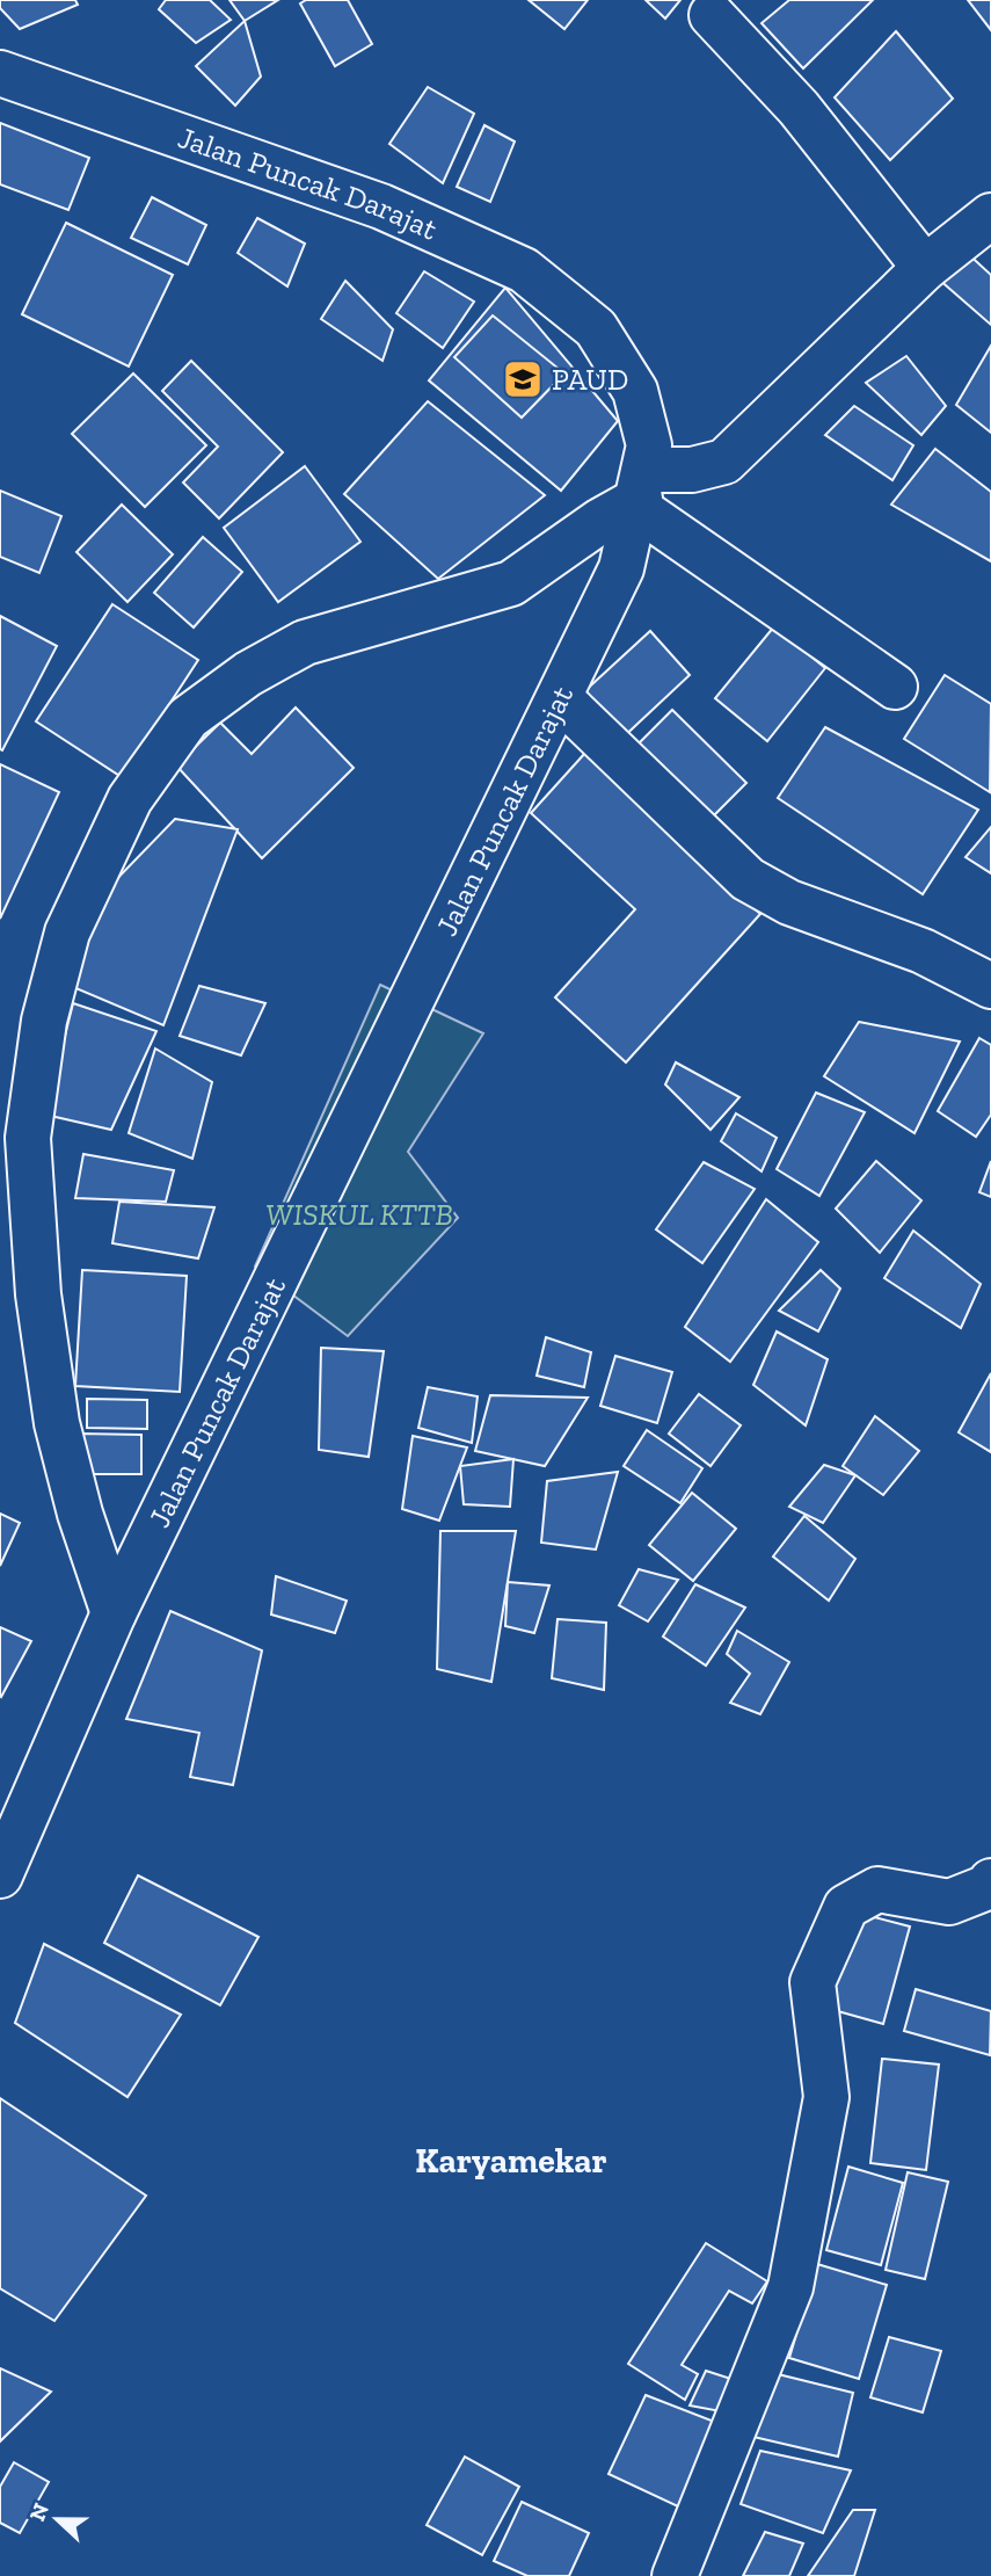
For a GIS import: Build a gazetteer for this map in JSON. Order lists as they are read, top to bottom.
{
  "streets": {
    "street": ["Jalan Puncak Darajat"]
  },
  "districts": ["Karyamekar"],
  "parks": ["WISKUL KTTB"],
  "places": {
    "school or university": ["PAUD"]
  },
  "north": "left"
}
